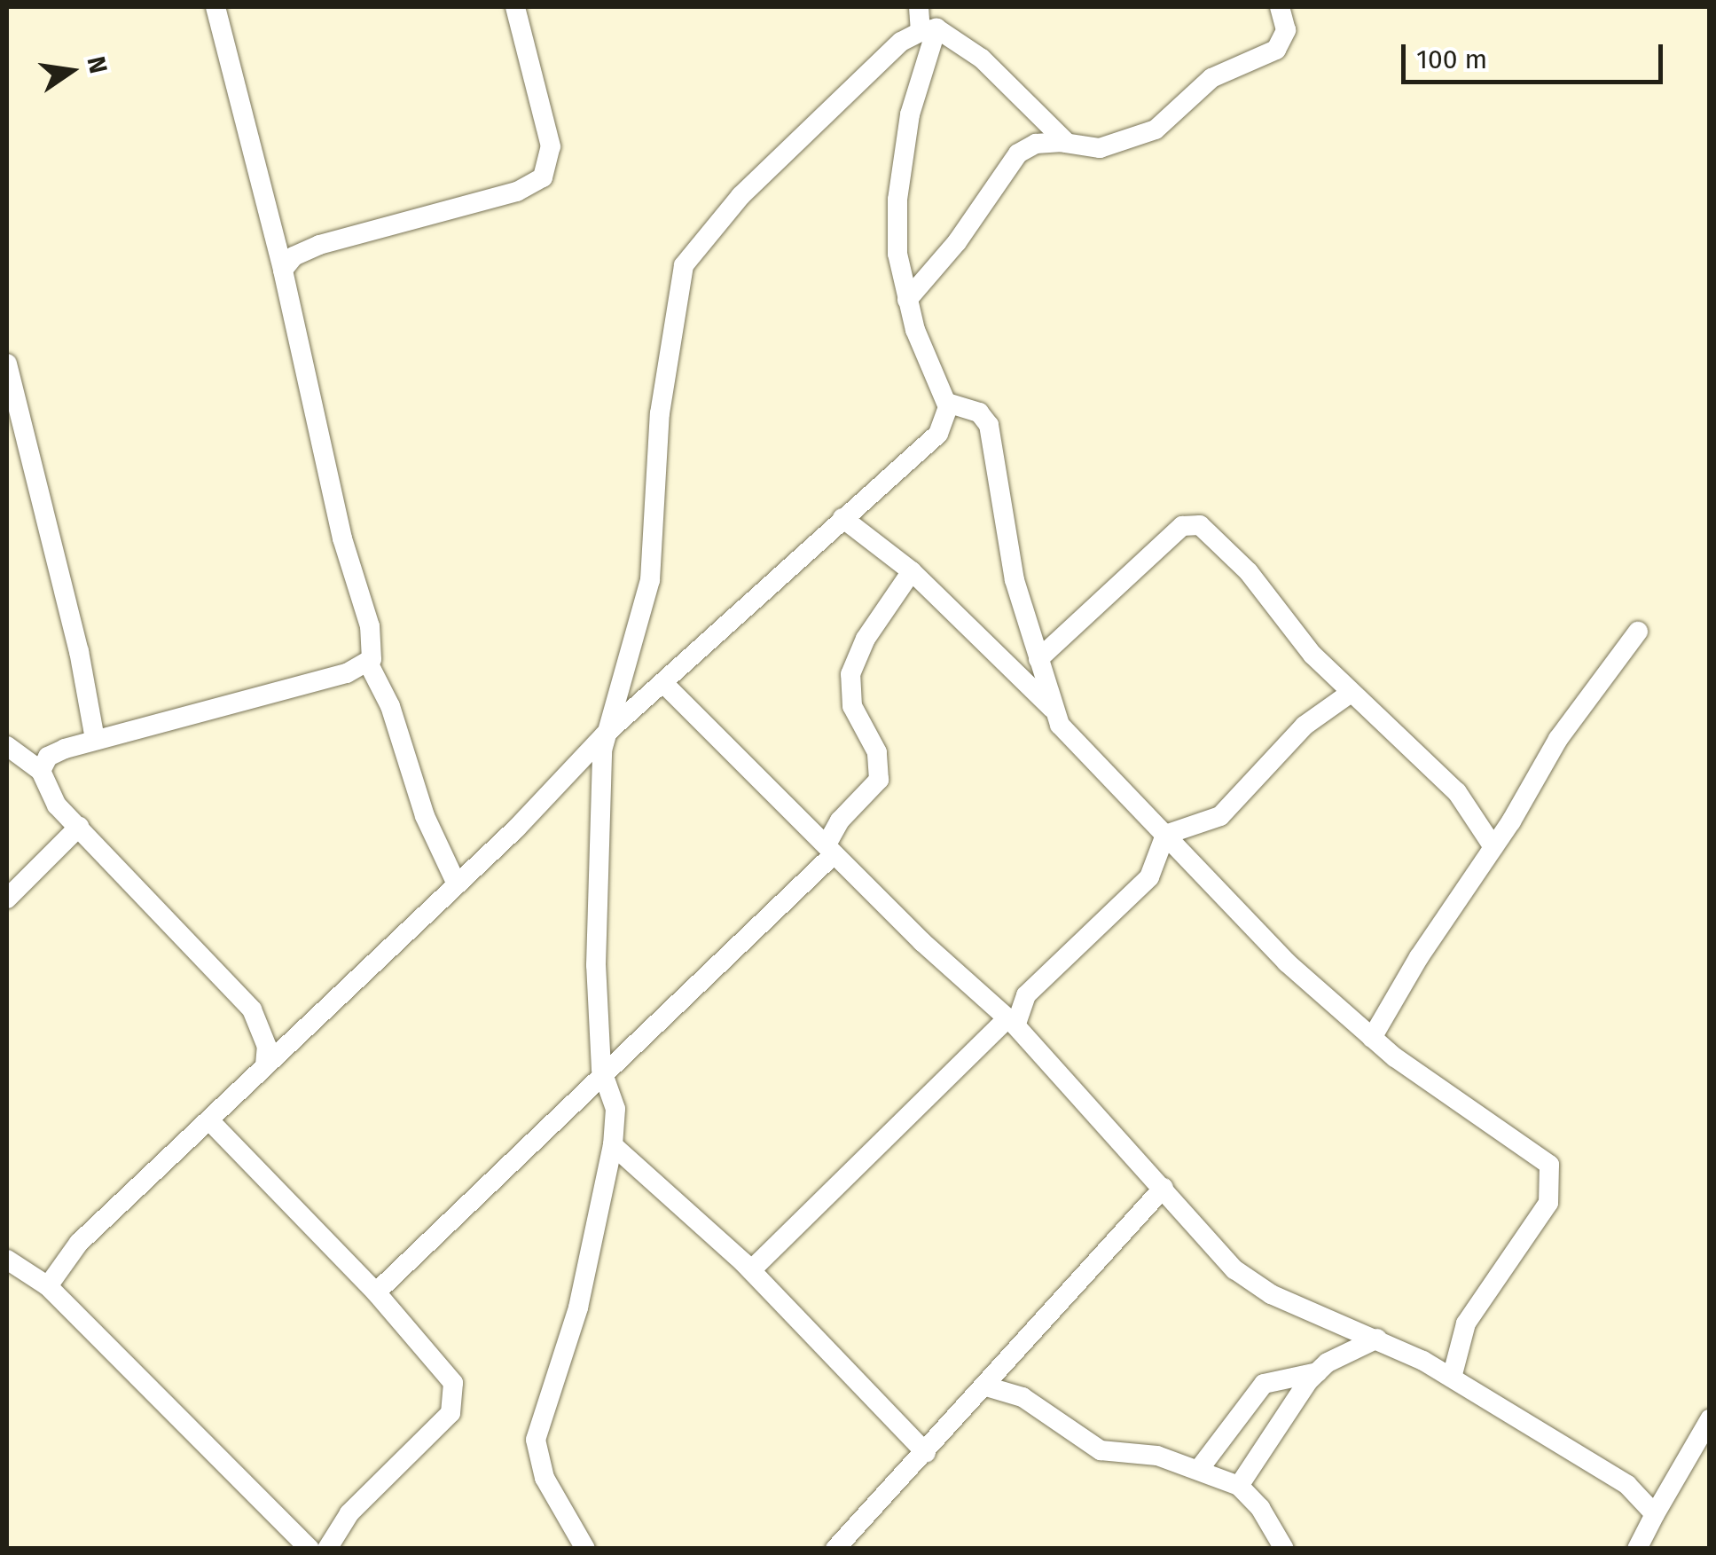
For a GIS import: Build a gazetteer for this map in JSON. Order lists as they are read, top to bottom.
{
  "scale_bar": "100 m",
  "north": "right"
}
